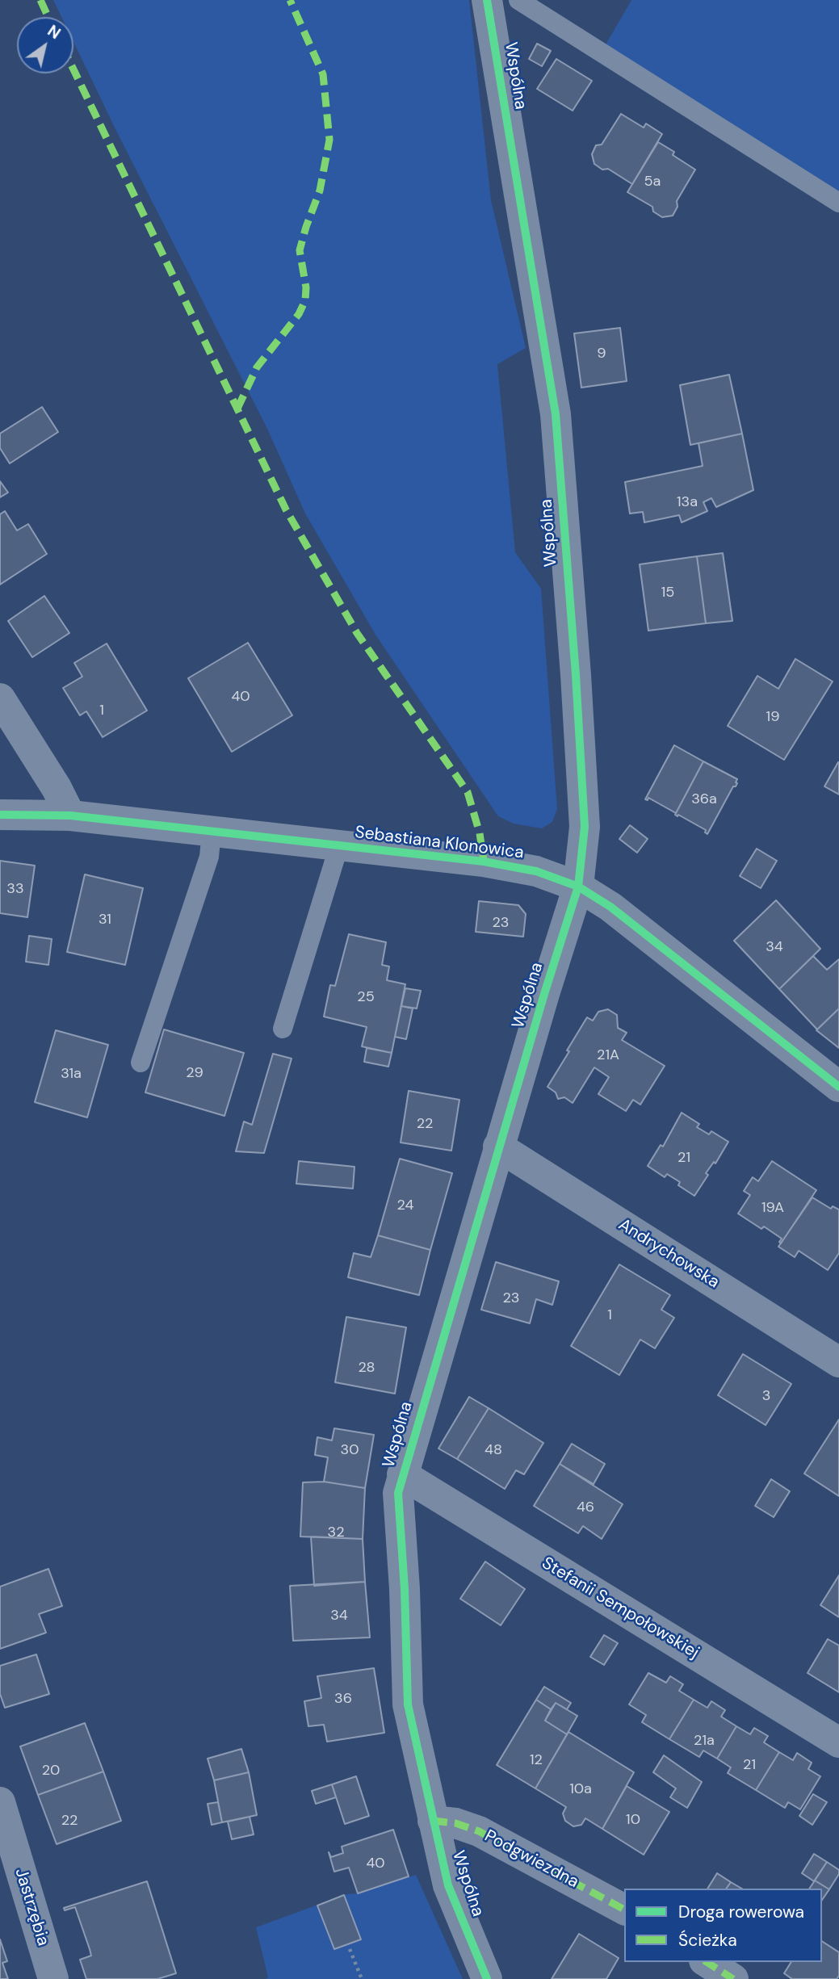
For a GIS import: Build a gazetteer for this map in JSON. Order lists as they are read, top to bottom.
{
  "streets": {
    "street": [
      "Wspólna",
      "Sebastiana Klonowica",
      "Andrychowska",
      "Stefanii Sempołowskiej",
      "Podgwiezdna",
      "Jastrzębia"
    ]
  },
  "crossings": [
    ["Wspólna", "Sebastiana Klonowica"],
    ["Wspólna", "Andrychowska"],
    ["Wspólna", "Stefanii Sempołowskiej"],
    ["Wspólna", "Podgwiezdna"]
  ],
  "house_numbers": [
    "5a",
    "9",
    "13a",
    "15",
    "40",
    "1",
    "19",
    "36a",
    "33",
    "31",
    "23",
    "34",
    "25",
    "21A",
    "29",
    "31a",
    "22",
    "21",
    "24",
    "19A",
    "23",
    "1",
    "28",
    "3",
    "30",
    "48",
    "46",
    "32",
    "34",
    "36",
    "21a",
    "12",
    "21",
    "20",
    "10a",
    "10",
    "22",
    "40"
  ],
  "legend": ["Droga rowerowa", "Ścieżka"],
  "north": "top right"
}
